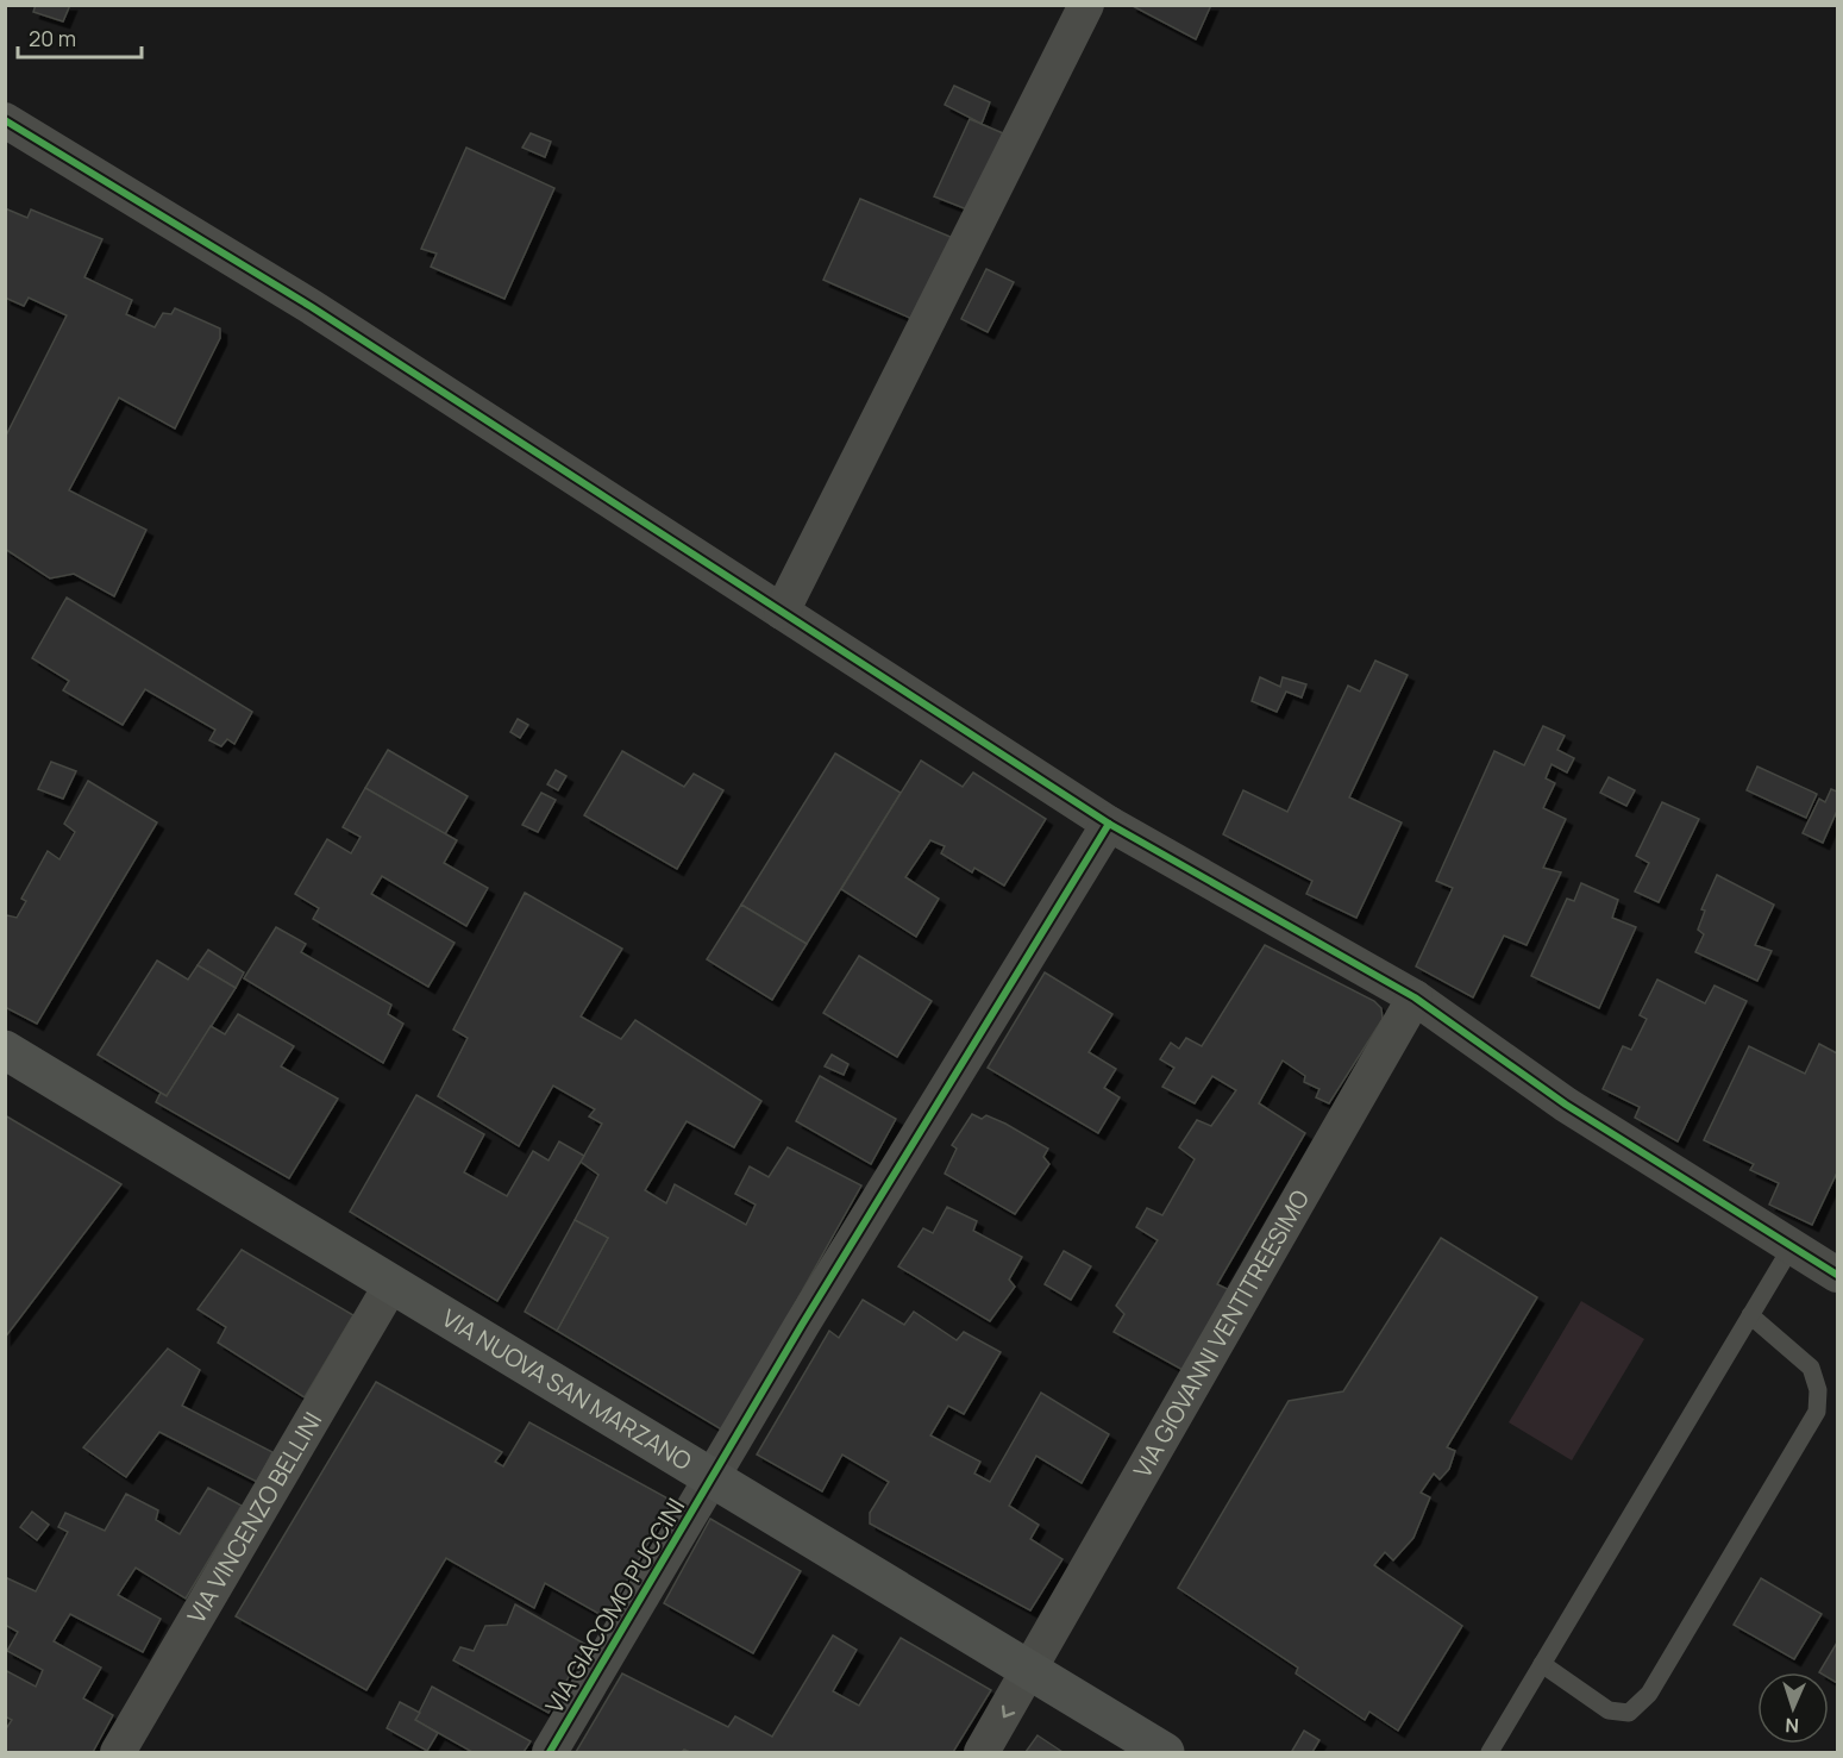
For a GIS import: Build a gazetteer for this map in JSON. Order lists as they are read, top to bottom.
{
  "streets": {
    "main road": ["VIA NUOVA SAN MARZANO"],
    "street": ["VIA GIOVANNI VENTITREESIMO", "VIA VINCENZO BELLINI", "VIA GIACOMO PUCCINI"]
  },
  "crossings": [
    ["VIA GIOVANNI VENTITREESIMO", "VIA NUOVA SAN MARZANO"],
    ["VIA NUOVA SAN MARZANO", "VIA VINCENZO BELLINI"],
    ["VIA NUOVA SAN MARZANO", "VIA GIACOMO PUCCINI"]
  ],
  "scale_bar": "20 m",
  "north": "bottom"
}
